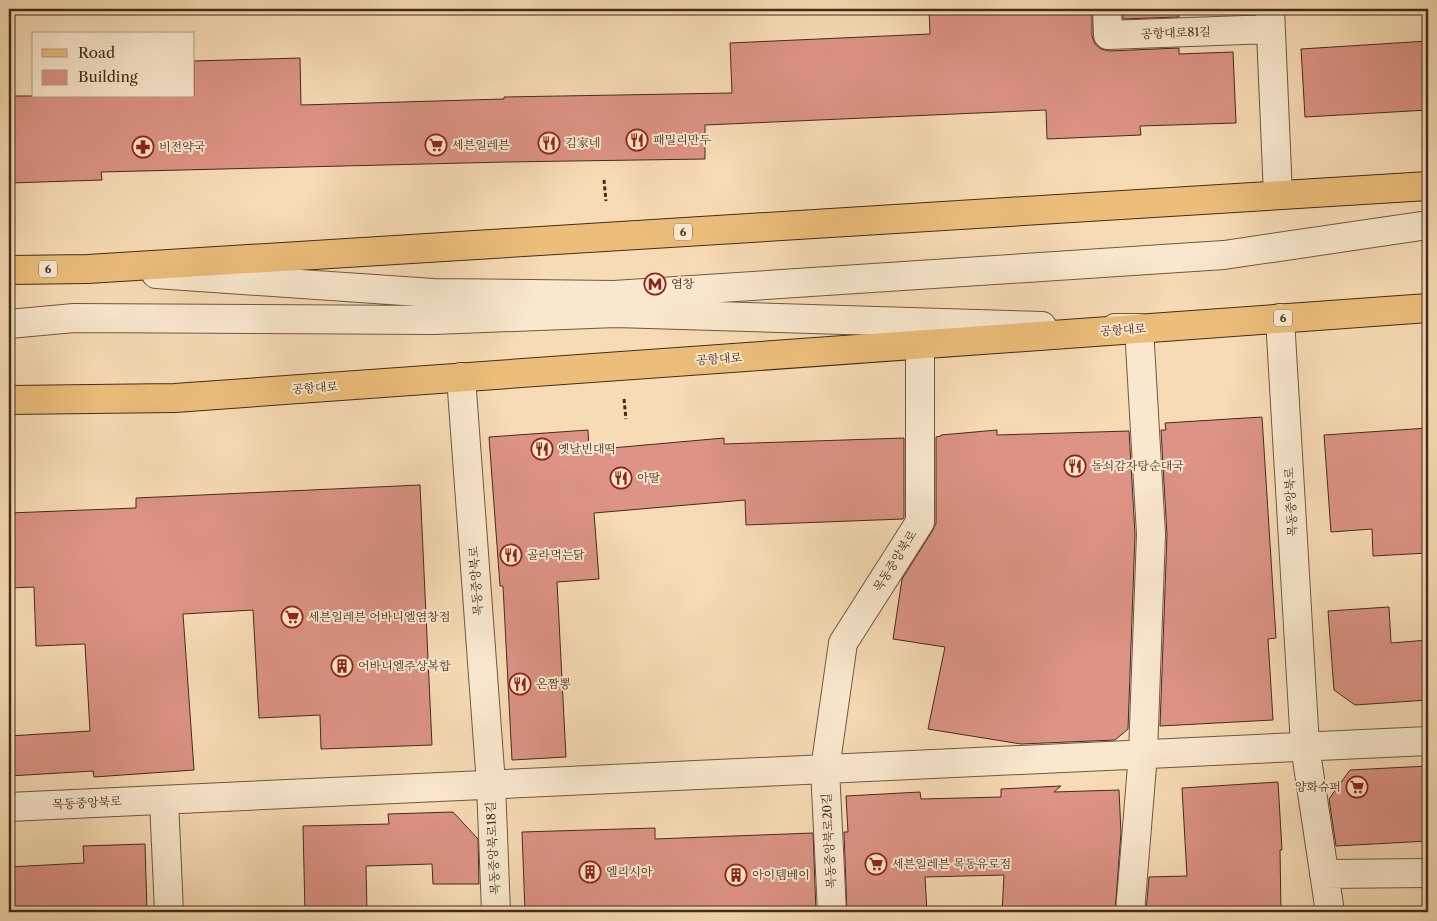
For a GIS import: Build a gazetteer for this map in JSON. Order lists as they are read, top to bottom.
{
  "streets": {
    "main road": ["6", "공항대로"],
    "street": [
      "공항대로81길",
      "목동중앙북로",
      "목동중앙북로20길",
      "목동중앙북로18길"
    ]
  },
  "crossings": [
    ["공항대로81길", "6"],
    ["공항대로", "목동중앙북로"],
    ["목동중앙북로", "목동중앙북로20길"],
    ["목동중앙북로", "목동중앙북로18길"]
  ],
  "places": {
    "restaurant": [
      "패밀리만두",
      "김家네",
      "옛날빈대떡",
      "돌쇠감자탕순대국",
      "아딸",
      "골라먹는닭",
      "온짬뽕"
    ],
    "supermarket": [
      "세븐일레븐",
      "세븐일레븐 어바니엘염창점",
      "양화슈퍼",
      "세븐일레븐 목동유로점"
    ],
    "pharmacy": ["비전약국"],
    "metro station": ["염창"],
    "building": ["어바니엘주상복합", "엘리시아", "아이템베이"]
  },
  "legend": ["Road", "Building"]
}
